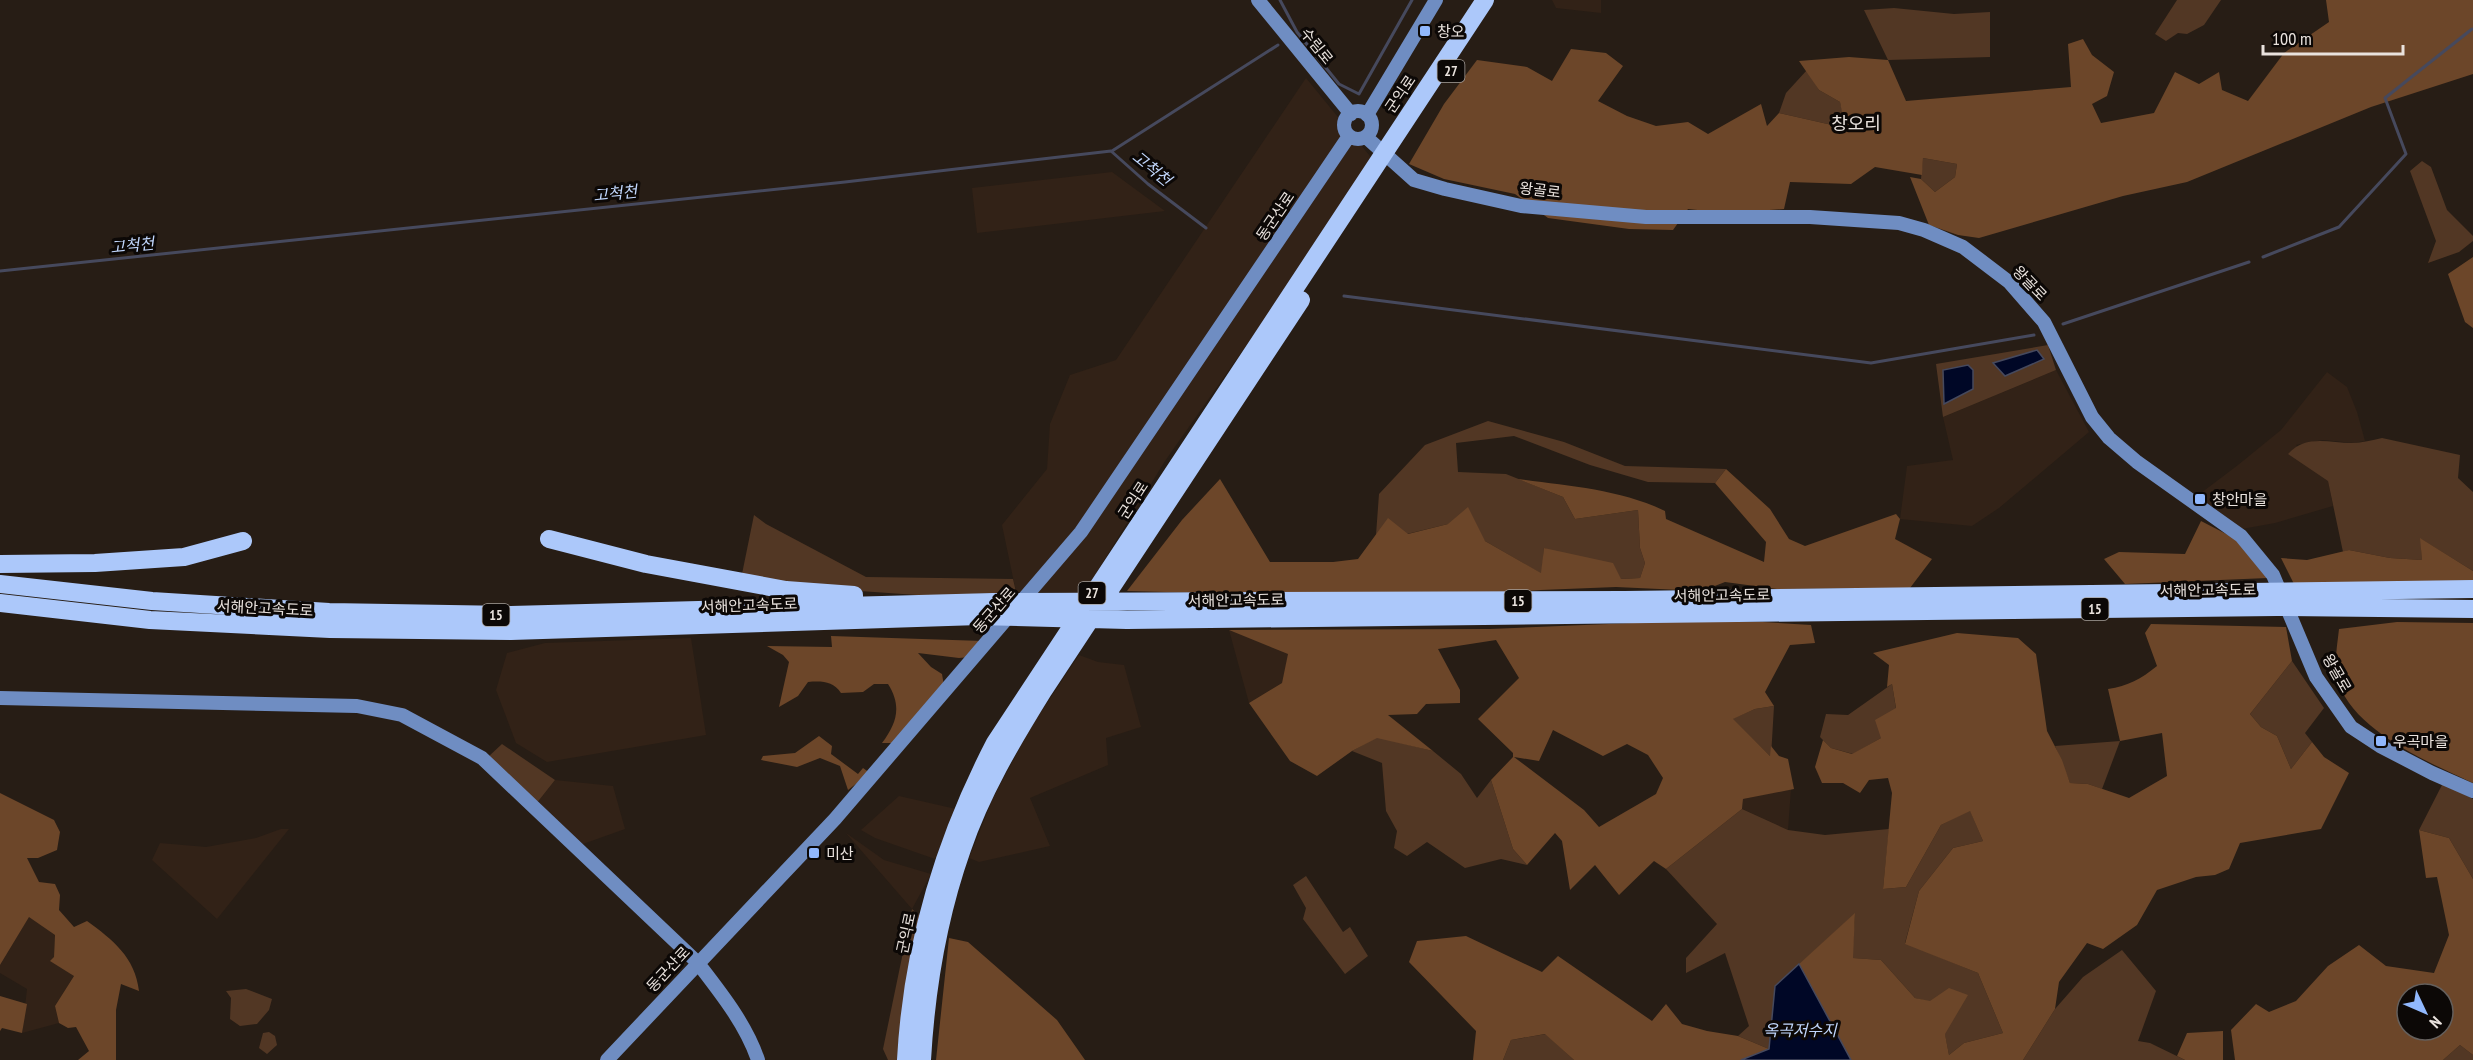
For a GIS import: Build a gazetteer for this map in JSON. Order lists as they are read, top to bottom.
{
  "streets": {
    "highway": [
      "27",
      "군익로",
      "서해안고속도로",
      "15"
    ],
    "street": ["수림로", "왕골로", "동군산로"]
  },
  "crossings": [
    ["수림로", "왕골로"],
    ["수림로", "동군산로"],
    ["왕골로", "동군산로"]
  ],
  "districts": ["창오리"],
  "water": ["고척천", "옥곡저수지"],
  "places": {
    "transit": [
      "창오",
      "창안마을",
      "우곡마을",
      "미산"
    ]
  },
  "scale_bar": "100 m",
  "north": "bottom right"
}
